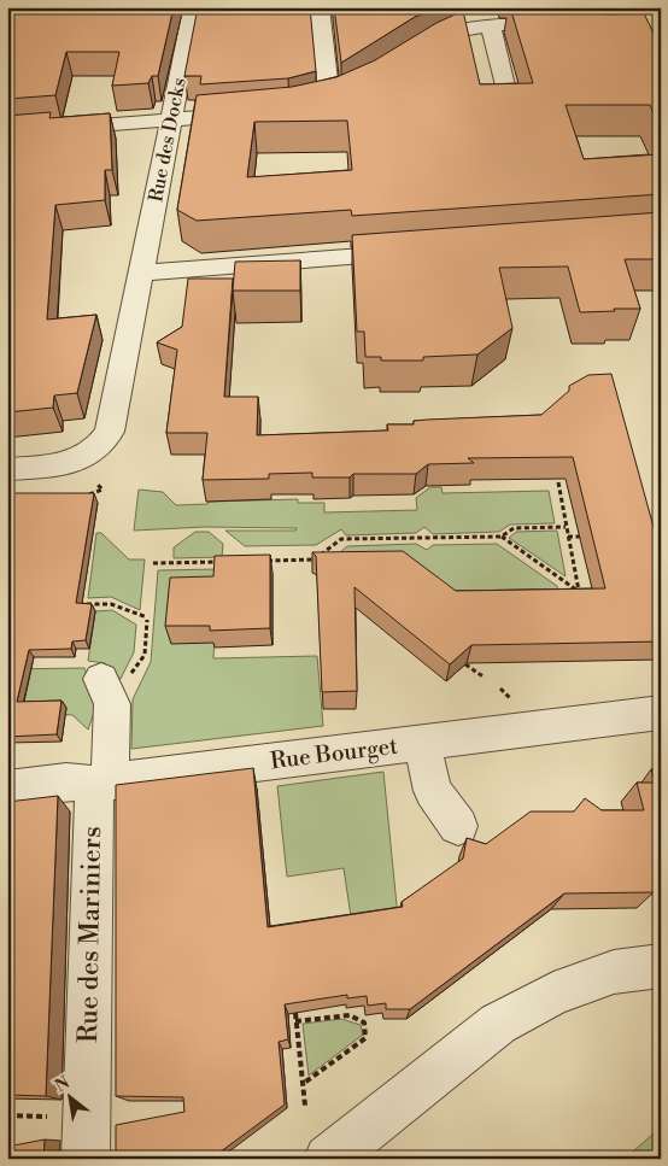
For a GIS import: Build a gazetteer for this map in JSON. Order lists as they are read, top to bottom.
{
  "streets": {
    "street": ["Rue des Docks", "Rue Bourget", "Rue des Mariniers"]
  },
  "crossings": [
    ["Rue Bourget", "Rue des Mariniers"]
  ],
  "north": "top left"
}
